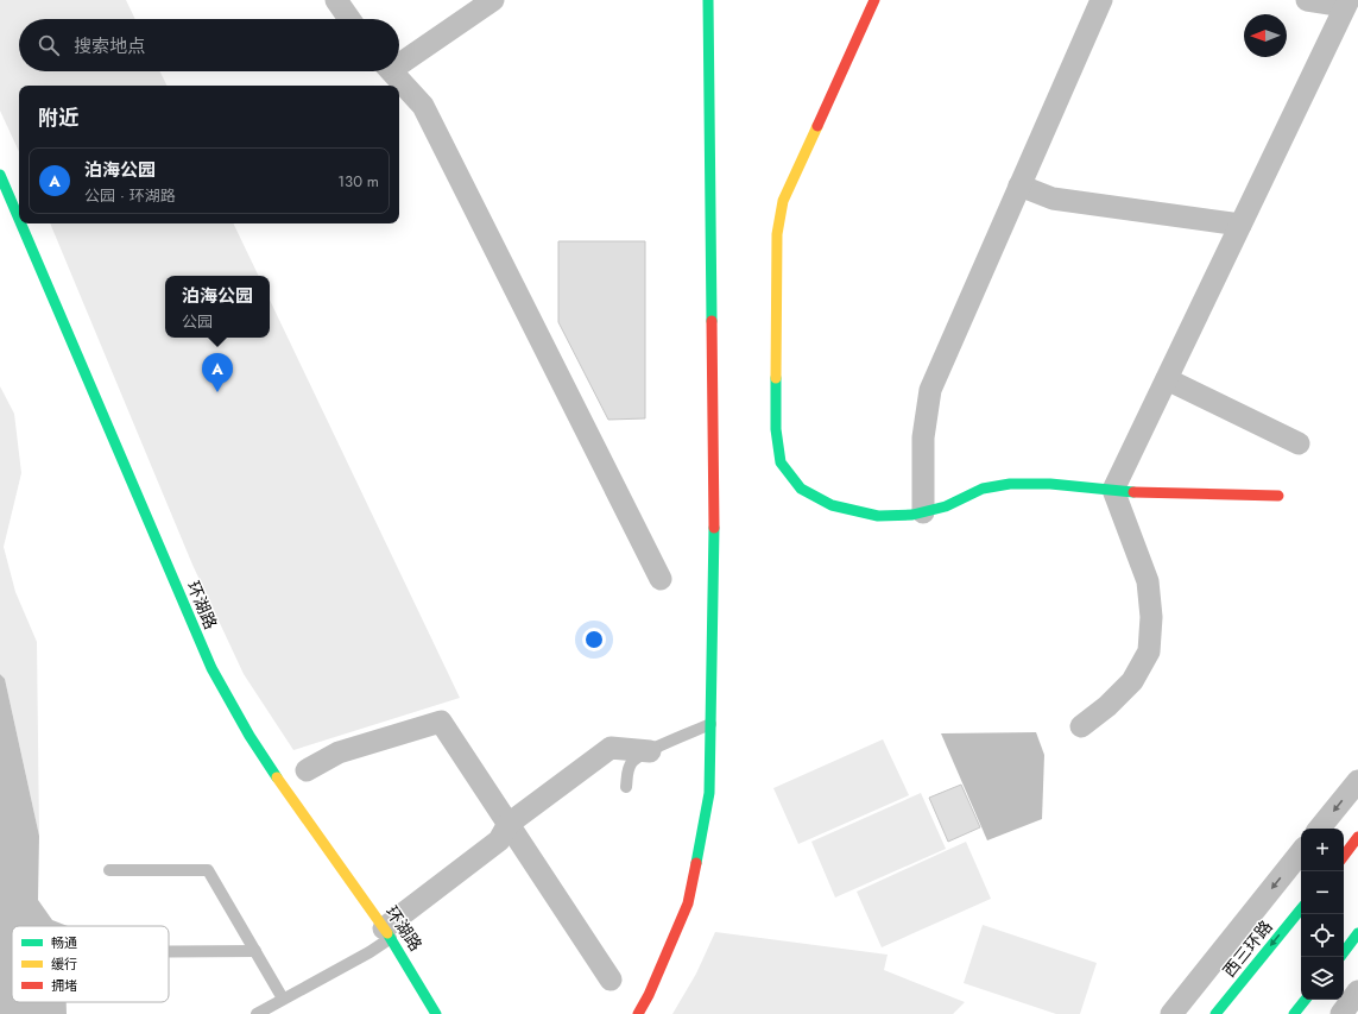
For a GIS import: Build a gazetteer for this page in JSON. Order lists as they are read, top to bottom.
{
  "streets": {
    "street": ["环湖路", "西三环路"]
  },
  "legend": ["畅通", "缓行", "拥堵"],
  "north": "left",
  "page": {
    "search": "搜索地点",
    "heading": "附近",
    "list": [
      {
        "mark": "A",
        "name": "泊海公园",
        "note": "公园 · 环湖路",
        "value": "130 m"
      }
    ],
    "popup": ["泊海公园", "公园"],
    "pins": "A",
    "map_buttons": ["+", "−"]
  }
}
